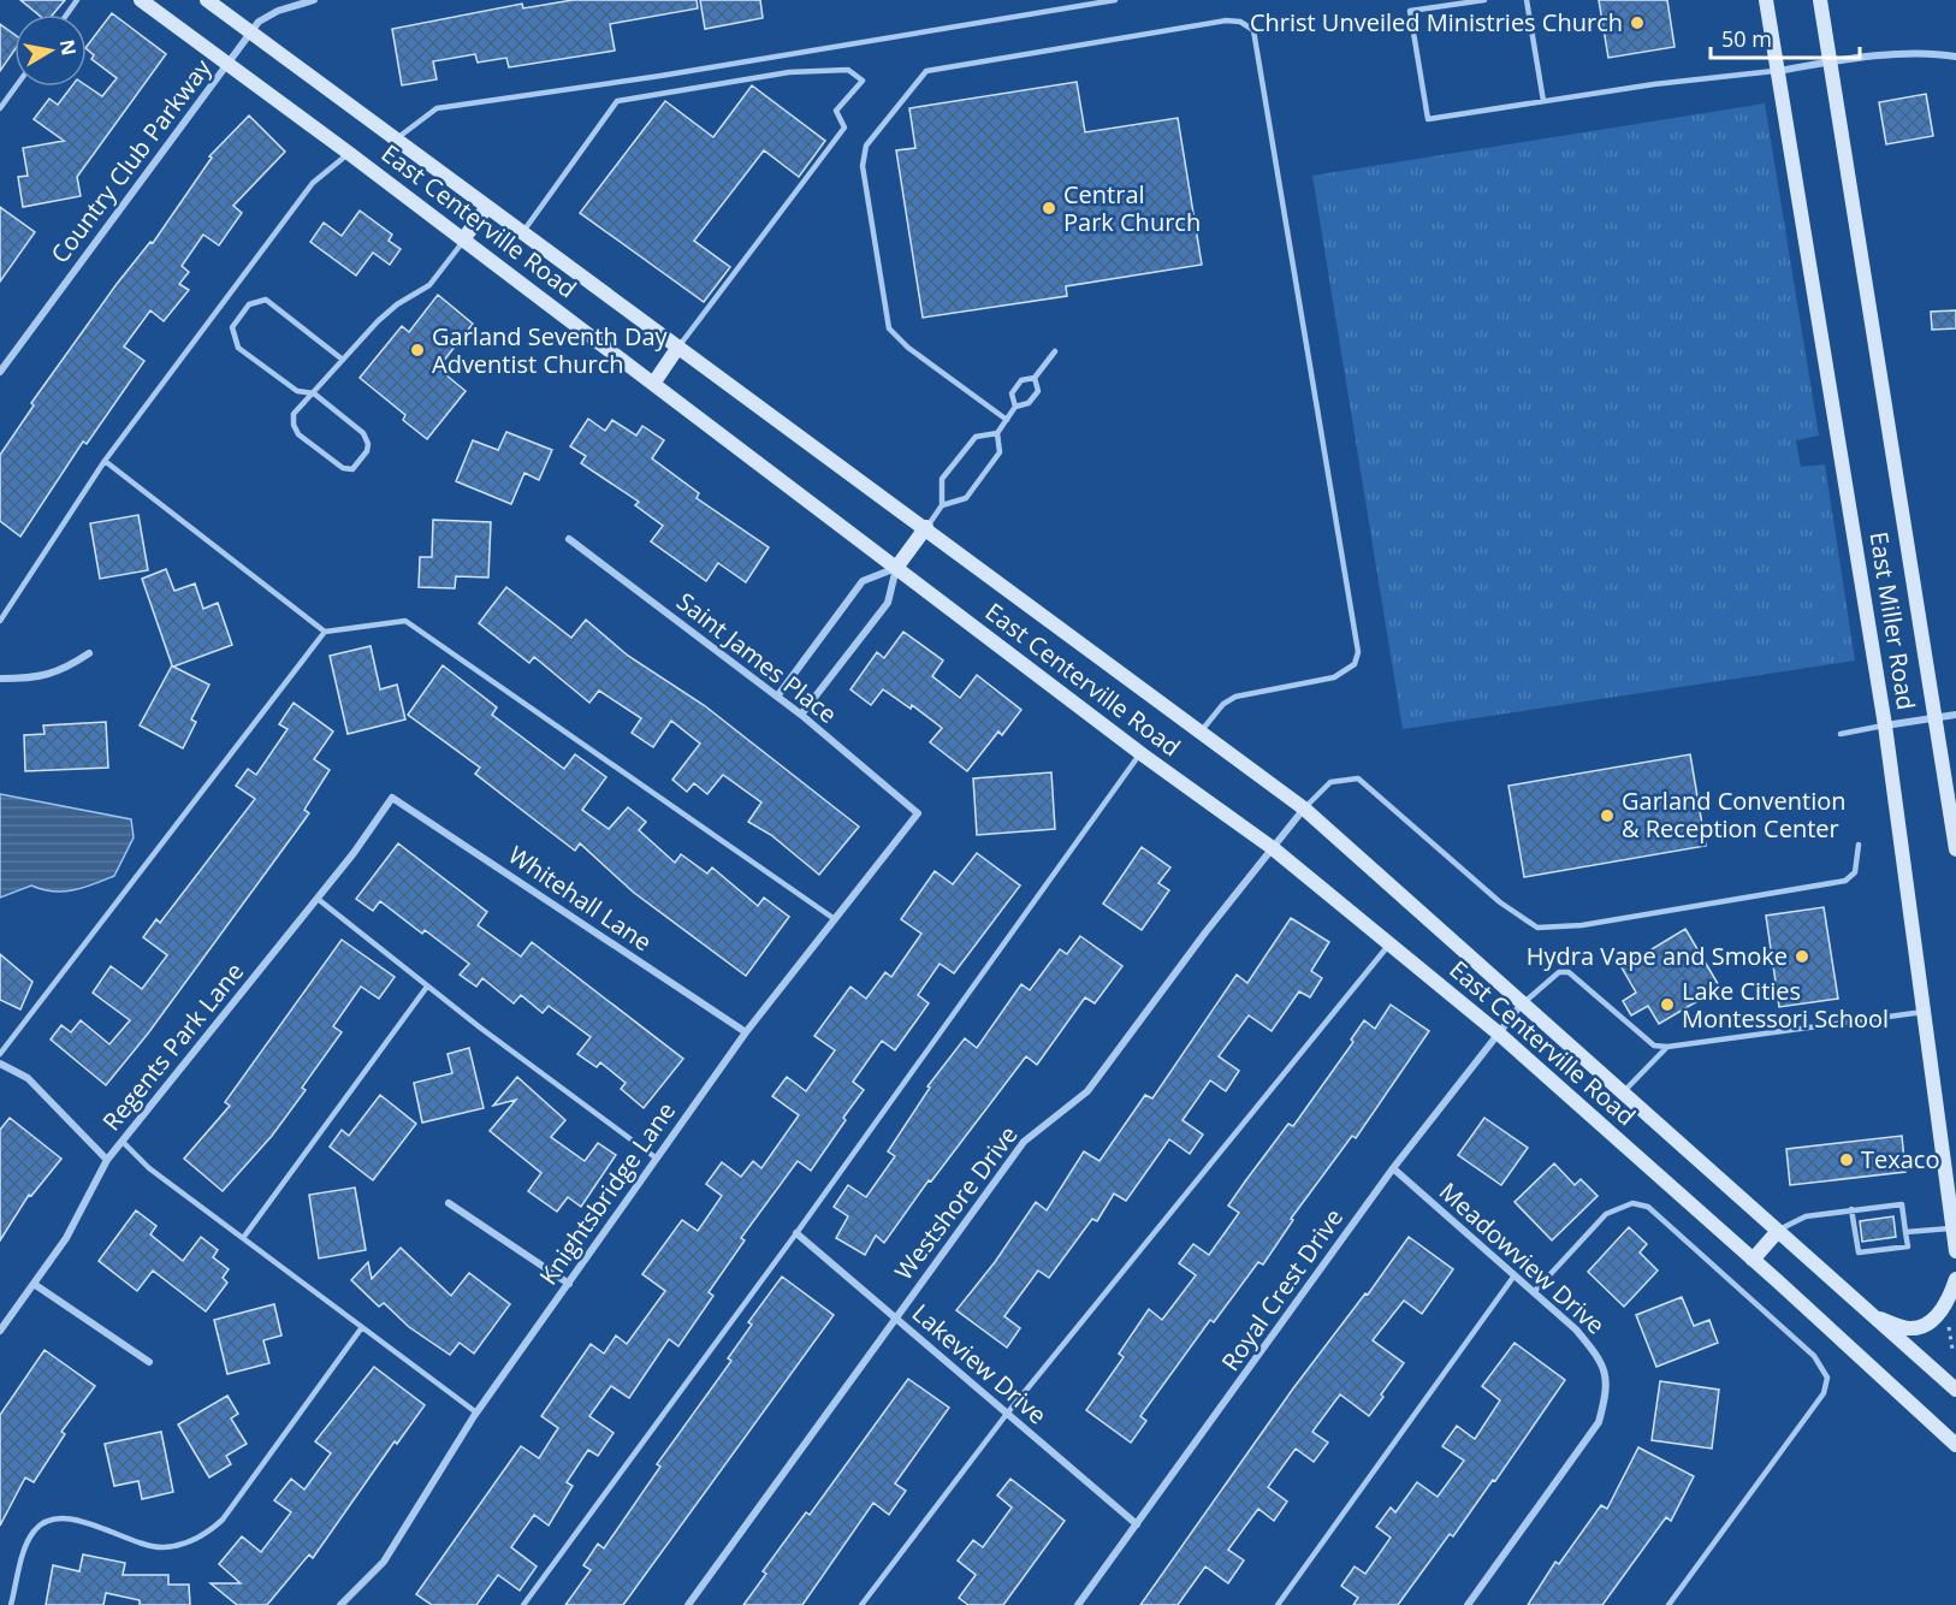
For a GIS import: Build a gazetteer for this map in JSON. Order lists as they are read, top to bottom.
{
  "streets": {
    "main road": ["East Centerville Road", "East Miller Road"],
    "street": [
      "Country Club Parkway",
      "Saint James Place",
      "Whitehall Lane",
      "Regents Park Lane",
      "Knightsbridge Lane",
      "Westshore Drive",
      "Meadowview Drive",
      "Royal Crest Drive",
      "Lakeview Drive"
    ]
  },
  "crossings": [
    ["Country Club Parkway", "East Centerville Road"],
    ["East Centerville Road", "Westshore Drive"],
    ["East Centerville Road", "Royal Crest Drive"],
    ["Saint James Place", "Knightsbridge Lane"],
    ["Whitehall Lane", "Regents Park Lane"],
    ["Whitehall Lane", "Knightsbridge Lane"],
    ["Westshore Drive", "Lakeview Drive"],
    ["Meadowview Drive", "Royal Crest Drive"],
    ["Royal Crest Drive", "Lakeview Drive"]
  ],
  "places": [
    "Christ Unveiled Ministries Church",
    "Central Park Church",
    "Garland Seventh Day Adventist Church",
    "Garland Convention & Reception Center",
    "Hydra Vape and Smoke",
    "Lake Cities Montessori School",
    "Texaco"
  ],
  "scale_bar": "50 m",
  "north": "right"
}
